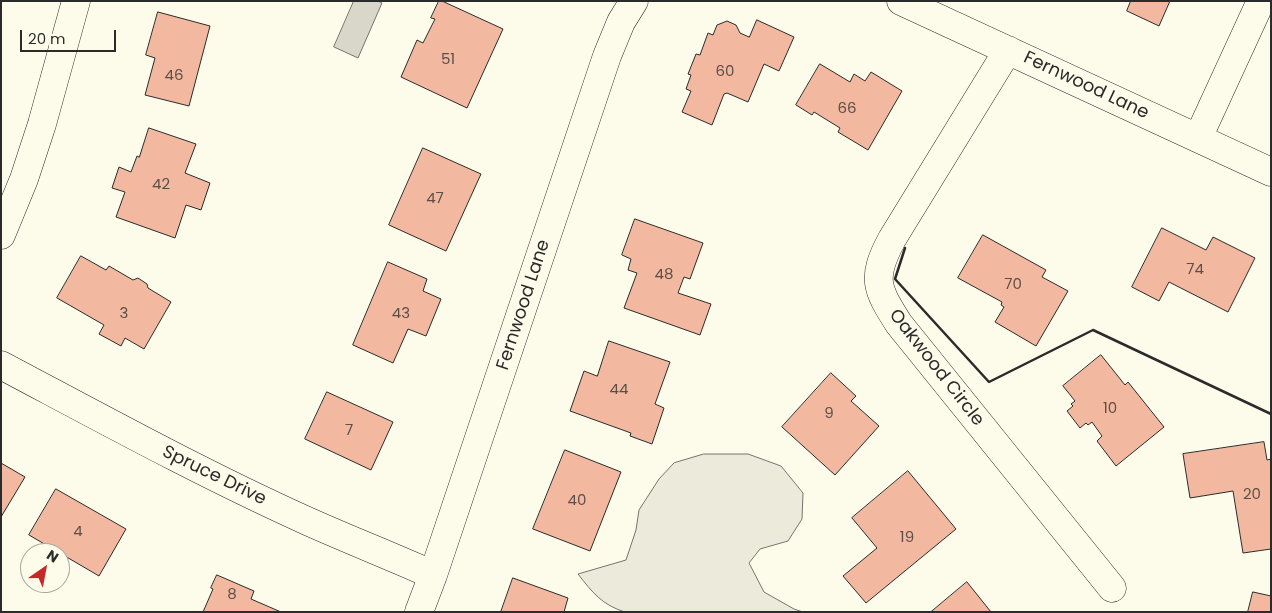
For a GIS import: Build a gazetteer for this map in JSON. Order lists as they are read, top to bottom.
{
  "streets": {
    "street": ["Fernwood Lane", "Oakwood Circle", "Spruce Drive"]
  },
  "crossings": [
    ["Fernwood Lane", "Oakwood Circle"],
    ["Fernwood Lane", "Spruce Drive"]
  ],
  "house_numbers": [
    "51",
    "60",
    "46",
    "66",
    "42",
    "47",
    "74",
    "48",
    "70",
    "3",
    "43",
    "44",
    "10",
    "9",
    "7",
    "20",
    "40",
    "4",
    "19",
    "8"
  ],
  "scale_bar": "20 m",
  "north": "top right"
}
